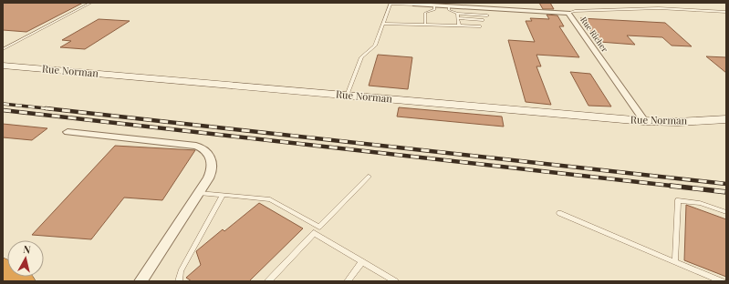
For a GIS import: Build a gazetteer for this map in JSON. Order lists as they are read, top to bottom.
{
  "streets": {
    "street": ["Rue Richer", "Rue Norman"]
  },
  "crossings": [
    ["Rue Richer", "Rue Norman"]
  ],
  "north": "top"
}
